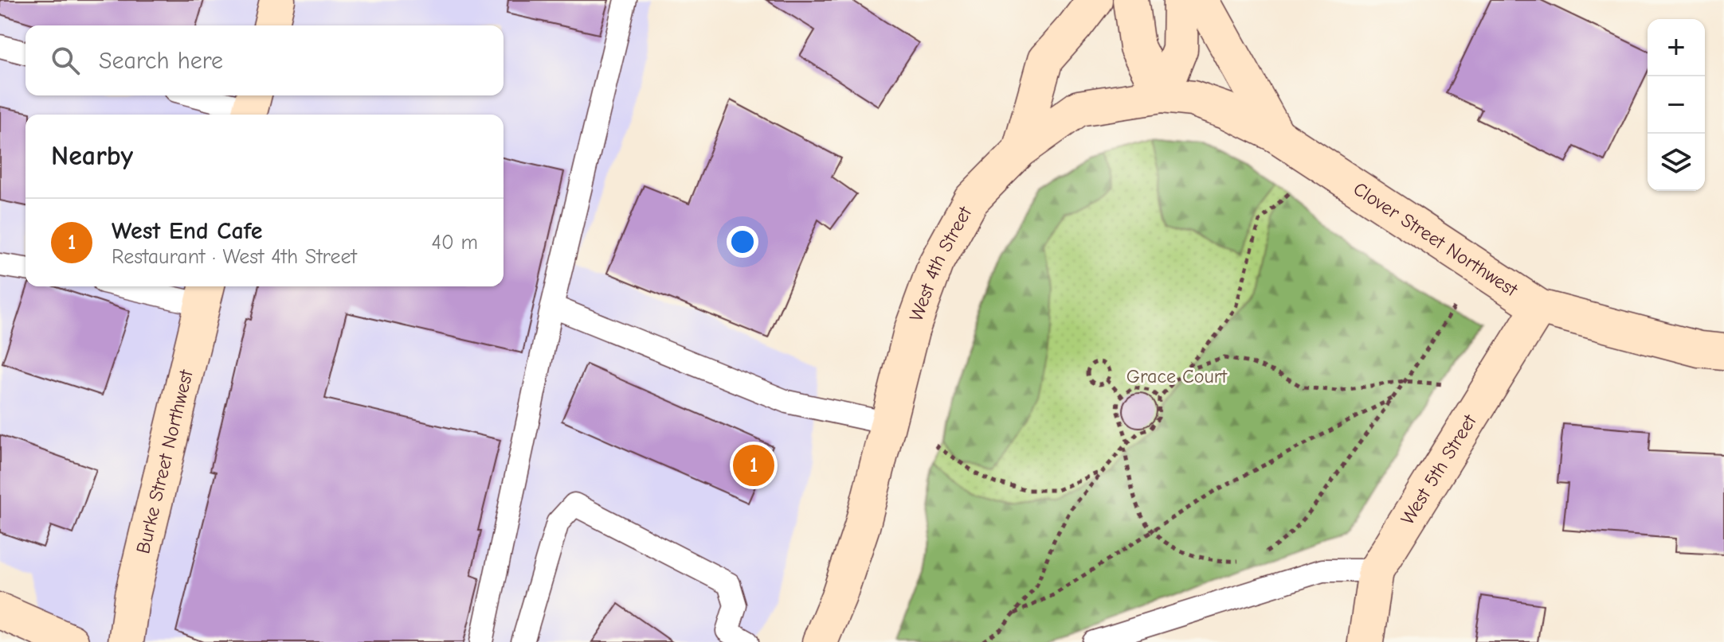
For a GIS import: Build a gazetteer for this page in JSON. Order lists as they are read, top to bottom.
{
  "streets": {
    "street": [
      "Clover Street Northwest",
      "West 4th Street",
      "Burke Street Northwest",
      "West 5th Street"
    ]
  },
  "crossings": [
    ["Clover Street Northwest", "West 4th Street"],
    ["Clover Street Northwest", "West 5th Street"]
  ],
  "parks": ["Grace Court"],
  "page": {
    "map_buttons": ["+", "−"],
    "search": "Search here",
    "heading": "Nearby",
    "list": [
      {
        "mark": "1",
        "name": "West End Cafe",
        "note": "Restaurant · West 4th Street",
        "value": "40 m"
      }
    ],
    "pins": "1"
  }
}
